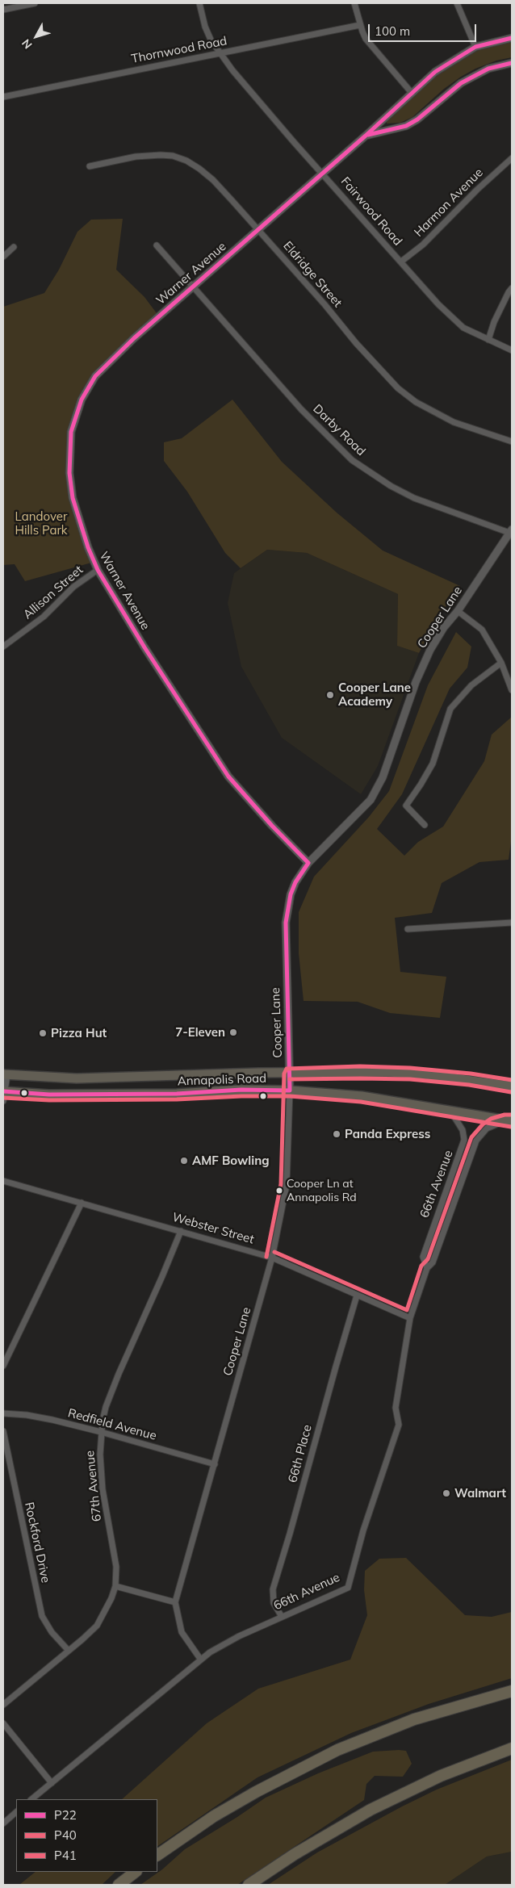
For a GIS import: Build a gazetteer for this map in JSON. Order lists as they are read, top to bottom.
{
  "streets": {
    "main road": ["Annapolis Road"],
    "street": [
      "Thornwood Road",
      "Harmon Avenue",
      "Fairwood Road",
      "Warner Avenue",
      "Eldridge Street",
      "Darby Road",
      "Allison Street",
      "Cooper Lane",
      "66th Avenue",
      "Webster Street",
      "Redfield Avenue",
      "66th Place",
      "67th Avenue",
      "Rockford Drive"
    ]
  },
  "crossings": [
    ["Thornwood Road", "Fairwood Road"],
    ["Harmon Avenue", "Fairwood Road"],
    ["Fairwood Road", "Warner Avenue"],
    ["Warner Avenue", "Eldridge Street"],
    ["Warner Avenue", "Darby Road"],
    ["Warner Avenue", "Allison Street"],
    ["Warner Avenue", "Cooper Lane"],
    ["Darby Road", "Cooper Lane"],
    ["Cooper Lane", "Annapolis Road"],
    ["Cooper Lane", "66th Avenue"],
    ["Cooper Lane", "Webster Street"],
    ["Cooper Lane", "Redfield Avenue"],
    ["Annapolis Road", "66th Avenue"],
    ["66th Avenue", "Webster Street"],
    ["66th Avenue", "66th Place"],
    ["Webster Street", "66th Place"],
    ["Webster Street", "67th Avenue"],
    ["Redfield Avenue", "67th Avenue"],
    ["67th Avenue", "Rockford Drive"]
  ],
  "parks": ["Landover Hills Park"],
  "places": [
    "Cooper Lane Academy",
    "7-Eleven",
    "Pizza Hut",
    "Panda Express",
    "AMF Bowling",
    "Cooper Ln at Annapolis Rd",
    "Walmart"
  ],
  "lines": ["transit line P22", "transit line P41", "transit line P40"],
  "legend": ["P22", "P40", "P41"],
  "scale_bar": "100 m",
  "north": "bottom left"
}
